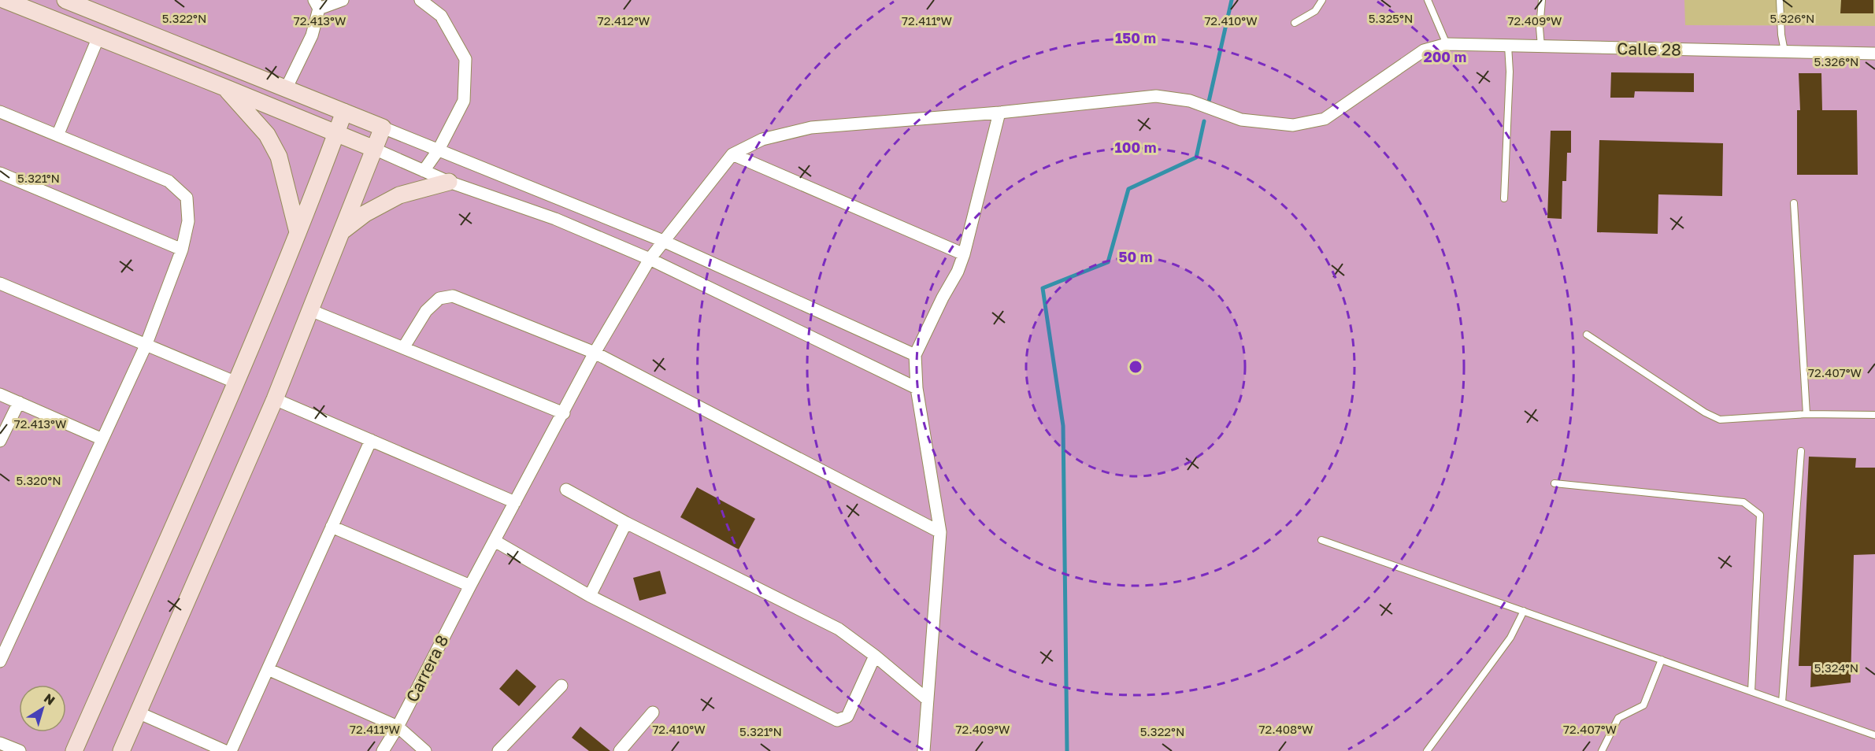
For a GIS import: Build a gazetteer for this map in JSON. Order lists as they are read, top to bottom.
{
  "streets": {
    "street": ["Calle 28", "Carrera 8"]
  },
  "crossings": [
    ["Calle 28", "Carrera 8"]
  ],
  "north": "top right",
  "coordinates": [
    "5.322°N",
    "5.325°N",
    "5.326°N",
    "72.413°W",
    "72.412°W",
    "72.411°W",
    "72.410°W",
    "72.409°W",
    "5.321°N",
    "72.407°W",
    "5.320°N",
    "5.324°N",
    "72.408°W"
  ],
  "rings": [
    "150 m",
    "200 m",
    "100 m",
    "50 m"
  ]
}
